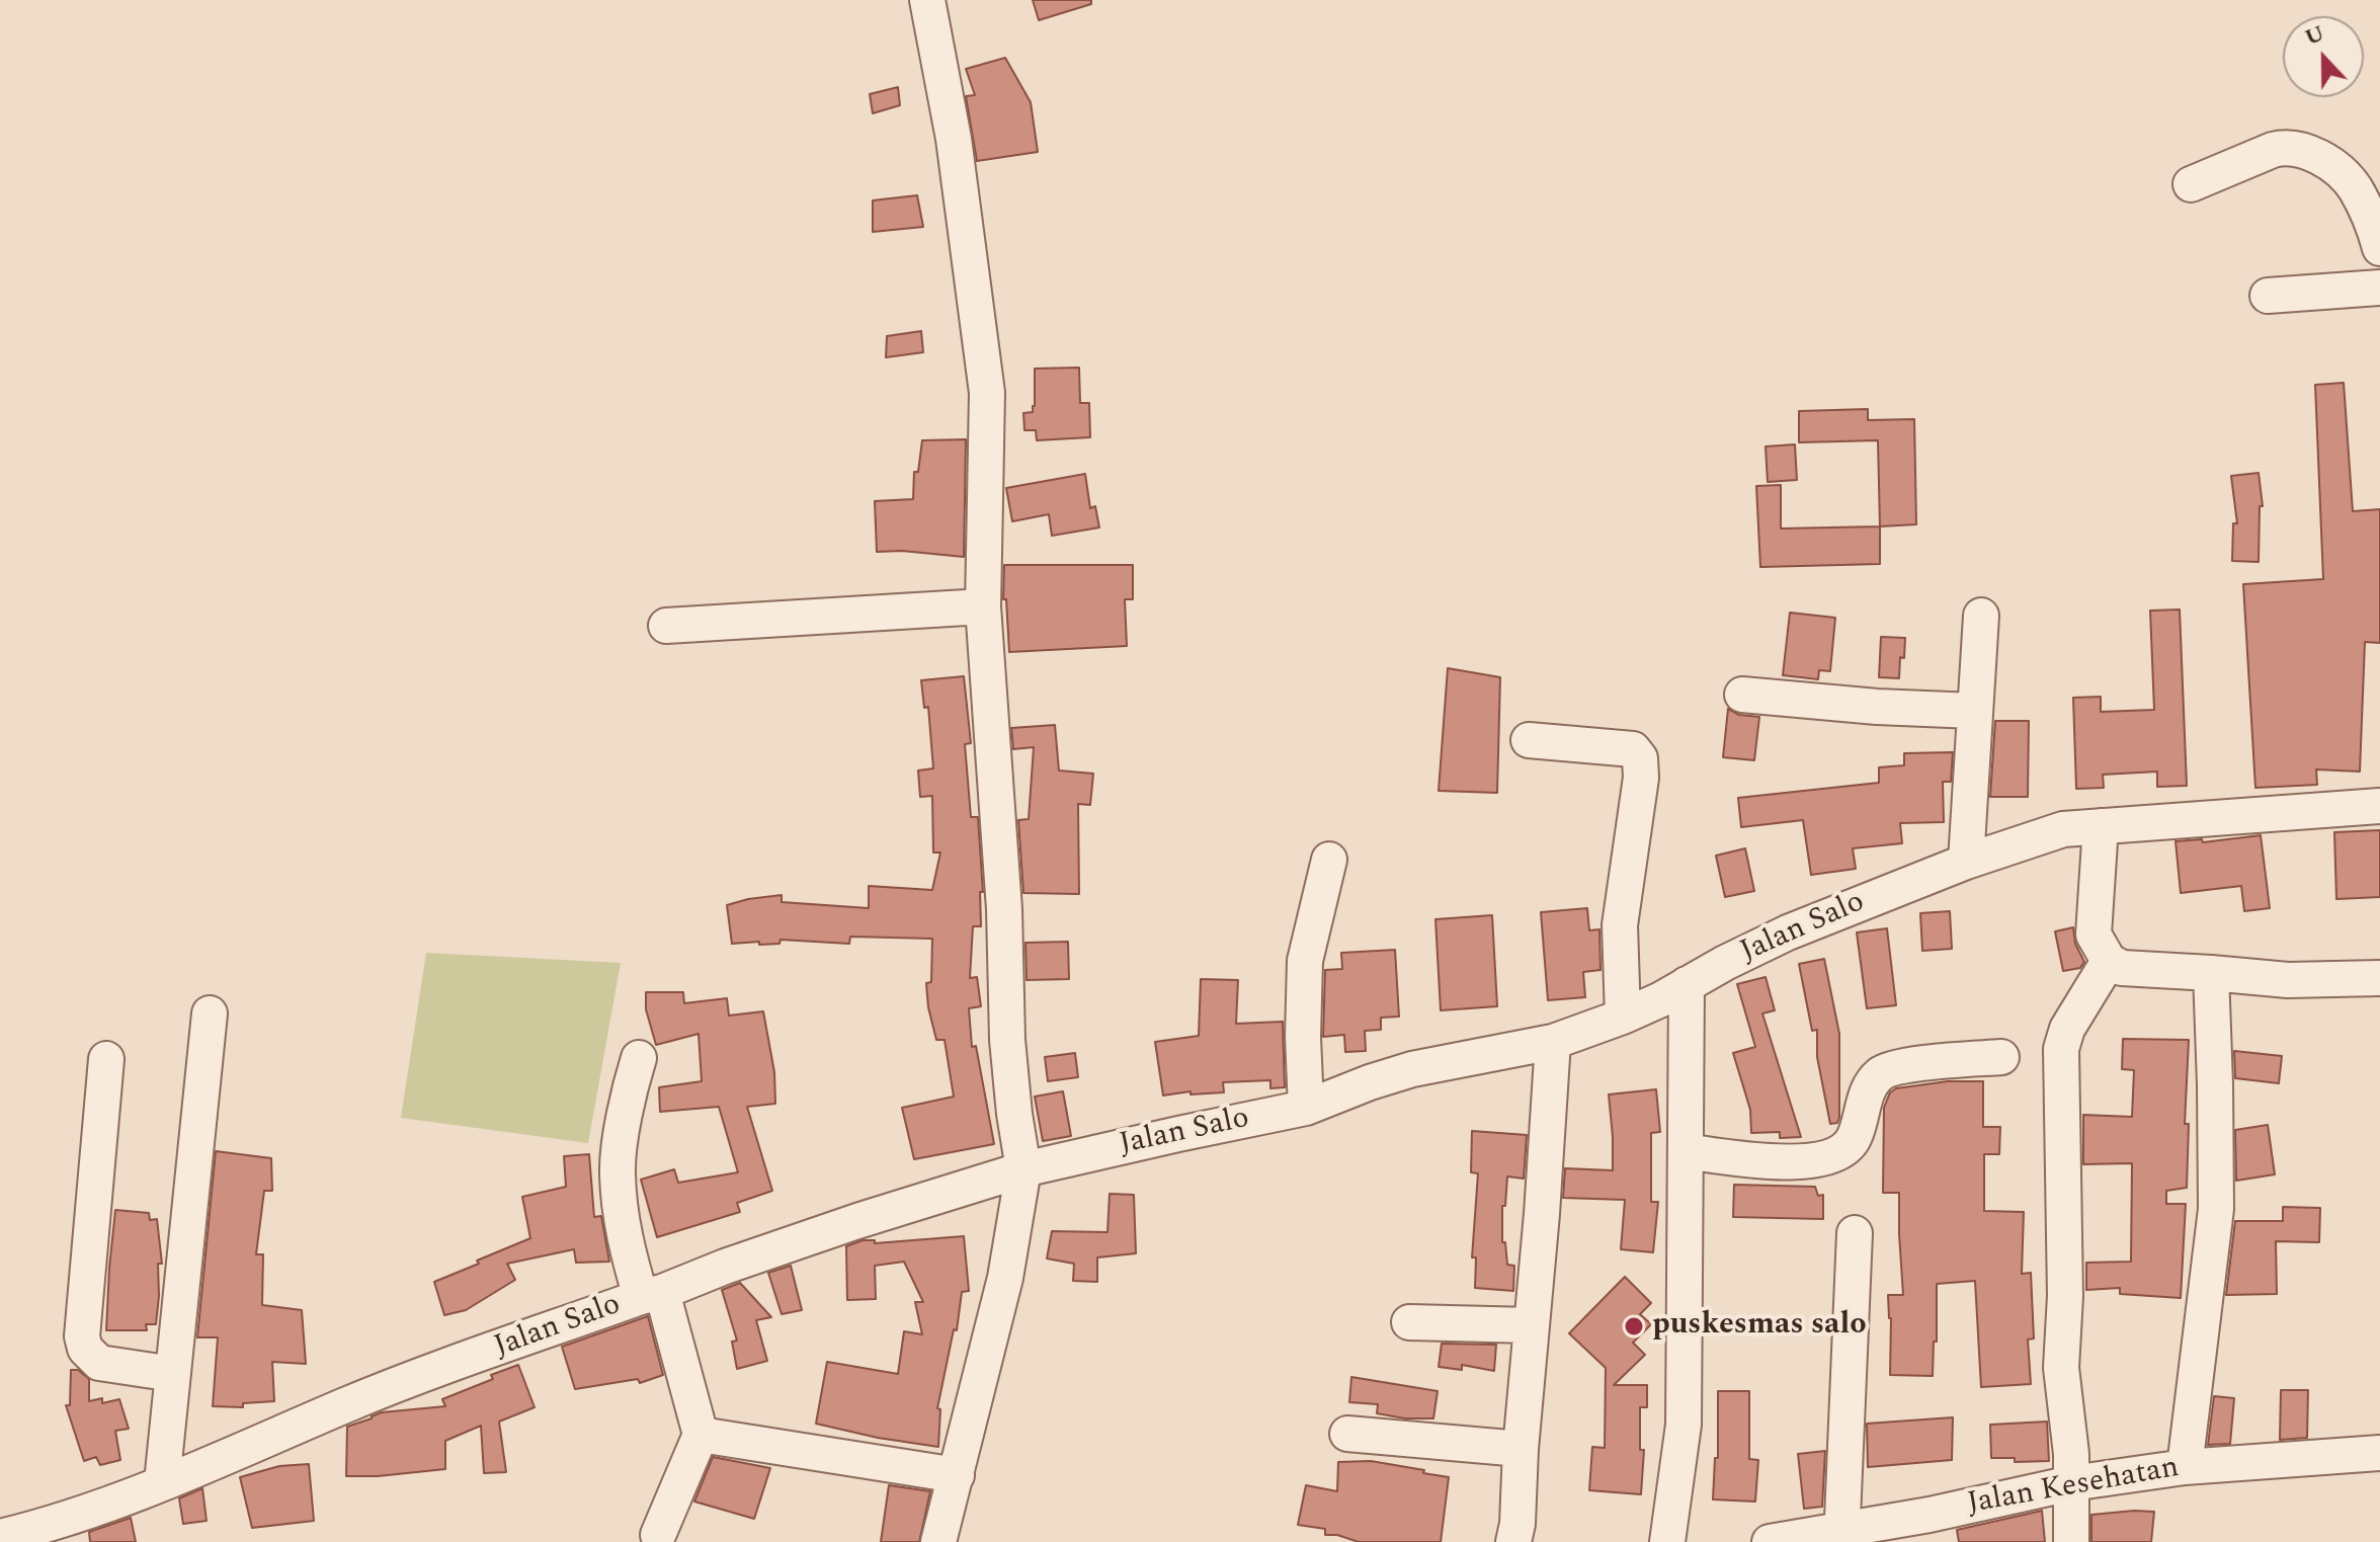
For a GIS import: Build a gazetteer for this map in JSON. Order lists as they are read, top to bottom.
{
  "streets": {
    "street": ["Jalan Salo", "Jalan Kesehatan"]
  },
  "places": ["puskesmas salo"],
  "north": "top"
}
